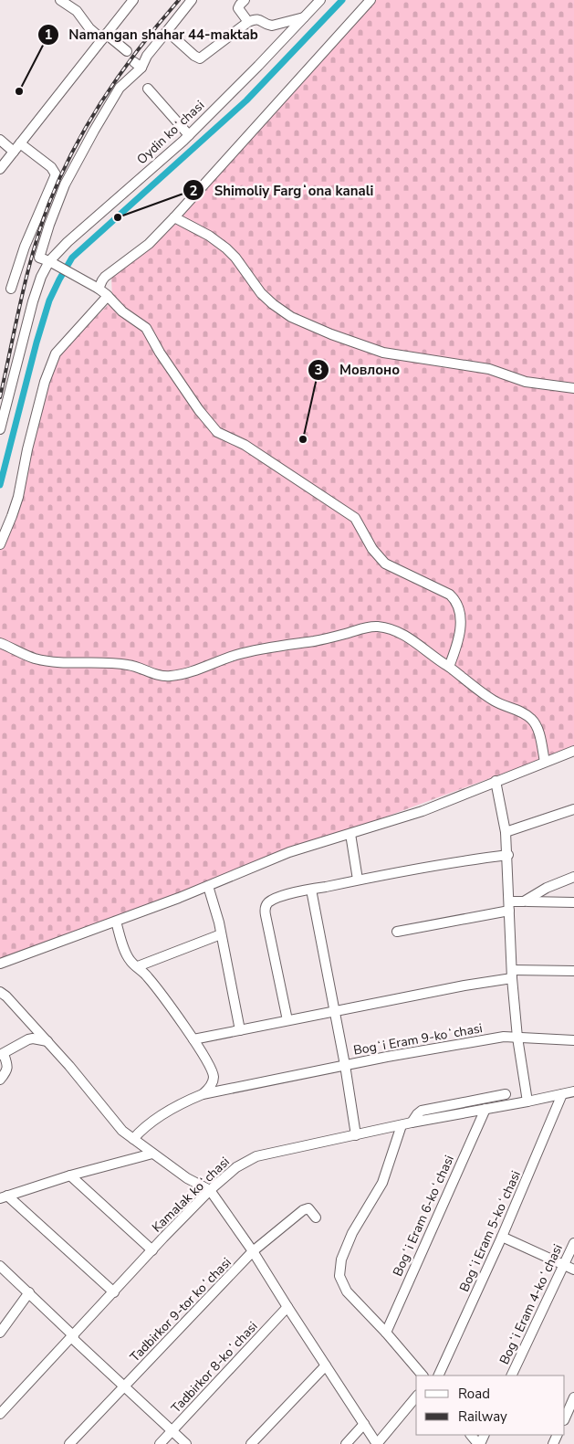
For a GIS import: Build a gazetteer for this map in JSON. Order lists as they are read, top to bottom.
{
  "streets": {
    "street": [
      "Oydin koʻchasi",
      "Bogʻi Eram 9-koʻchasi",
      "Kamalak koʻchasi",
      "Bogʻi Eram 6-koʻchasi",
      "Bogʻi Eram 5-koʻchasi",
      "Bogʻi Eram 4-koʻchasi",
      "Tadbirkor 9-tor koʻchasi",
      "Tadbirkor 8-koʻchasi"
    ]
  },
  "crossings": [
    ["Kamalak koʻchasi", "Bogʻi Eram 6-koʻchasi"],
    ["Kamalak koʻchasi", "Bogʻi Eram 5-koʻchasi"]
  ],
  "places": ["Namangan shahar 44-maktab", "Shimoliy Fargʻona kanali", "Мовлоно"],
  "legend": ["Road", "Railway"]
}
